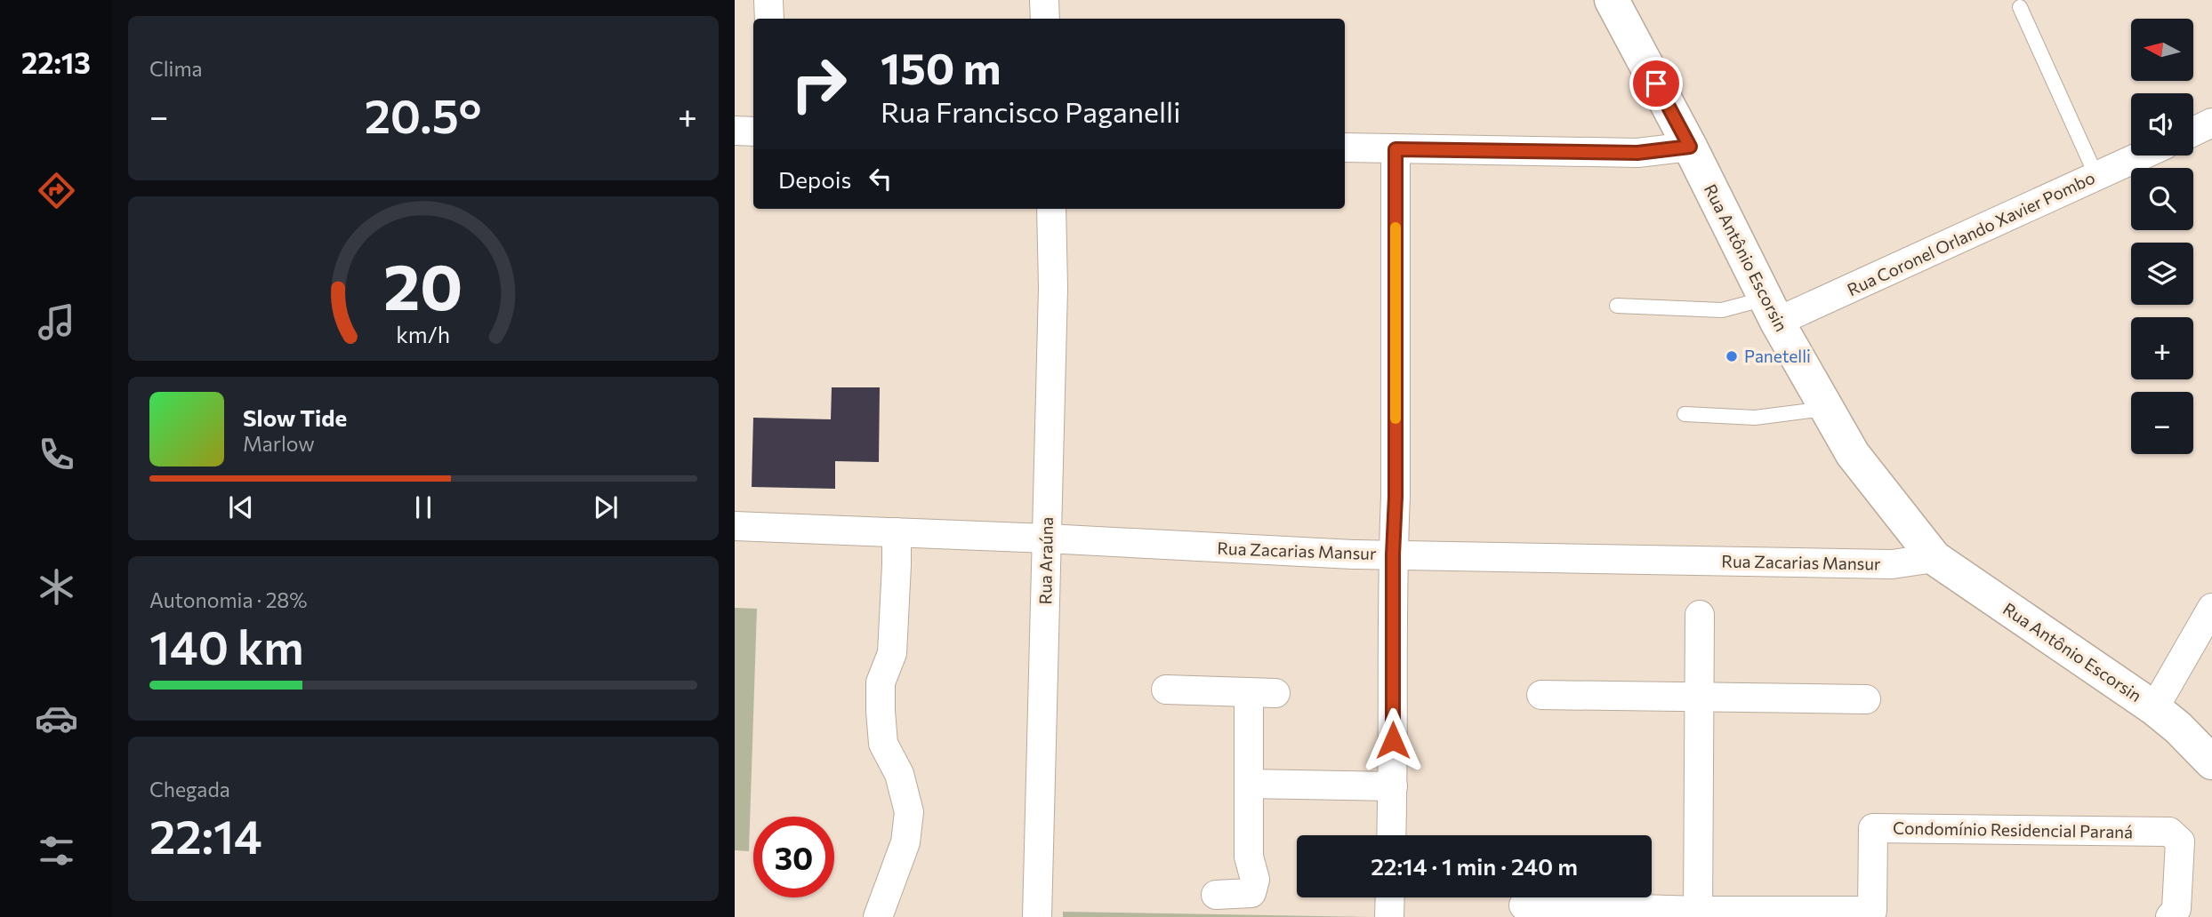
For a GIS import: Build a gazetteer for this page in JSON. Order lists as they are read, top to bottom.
{
  "streets": {
    "main road": ["Rua Antônio Escorsin"],
    "street": [
      "Rua Coronel Orlando Xavier Pombo",
      "Rua Zacarias Mansur",
      "Rua Araúna",
      "Condomínio Residencial Paraná"
    ]
  },
  "crossings": [
    ["Rua Coronel Orlando Xavier Pombo", "Rua Antônio Escorsin"],
    ["Rua Antônio Escorsin", "Rua Zacarias Mansur"],
    ["Rua Zacarias Mansur", "Rua Araúna"]
  ],
  "places": ["Panetelli"],
  "north": "left",
  "page": {
    "tabs": "22:13",
    "tile": [
      "Clima",
      ["Autonomia · 28%", "140 km"],
      ["Chegada", "22:14"]
    ],
    "map_buttons": ["+", "−"],
    "turn": ["150 m", "Rua Francisco Paganelli"],
    "heat": ["−", "20.5°", "+"],
    "then": "Depois",
    "song": ["Slow Tide", "Marlow"],
    "limit": "30",
    "trip": "22:14 · 1 min · 240 m",
    "gauge": ["20", "km/h"]
  }
}
